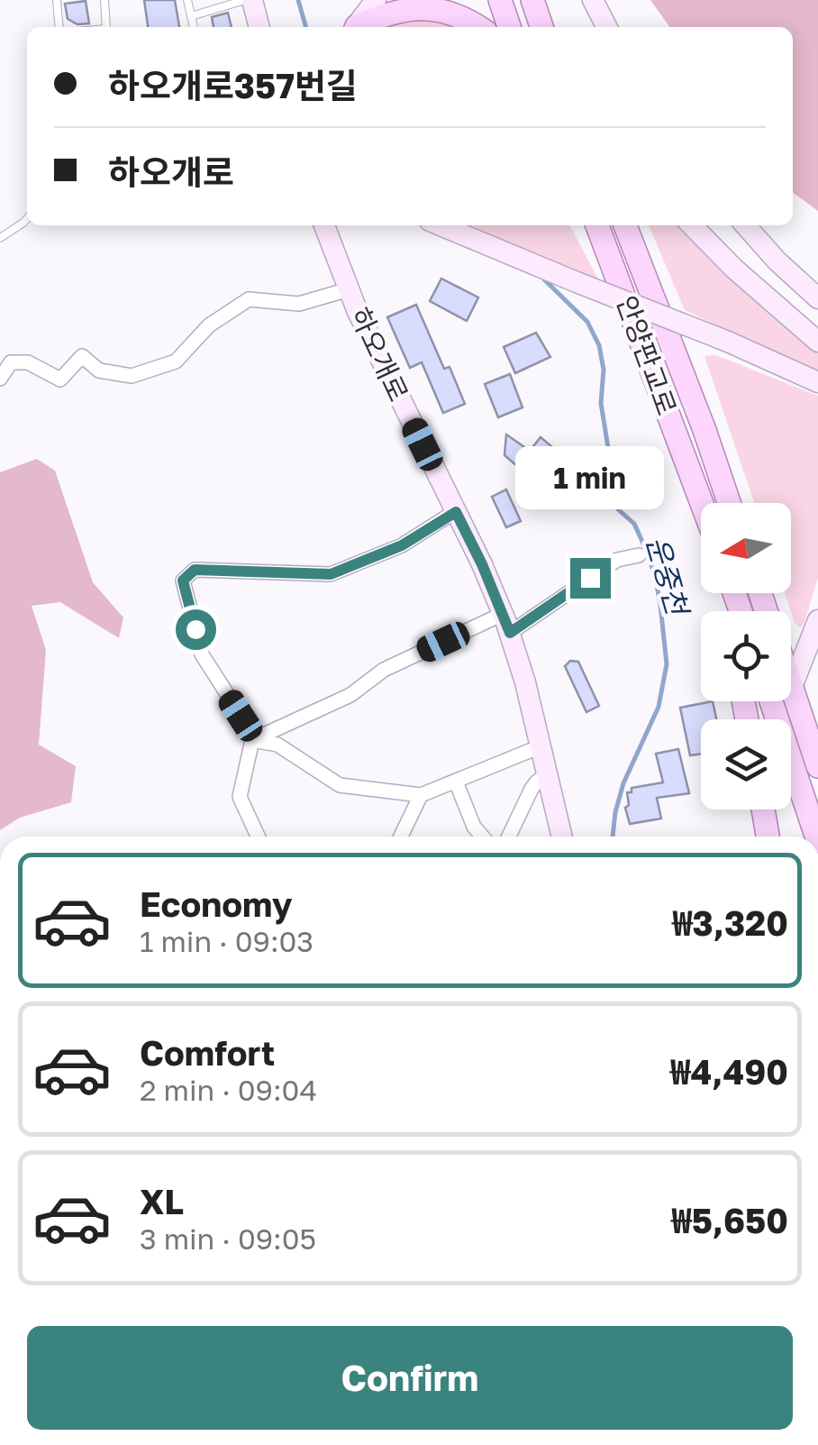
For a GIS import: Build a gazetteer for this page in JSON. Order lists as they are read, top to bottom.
{
  "streets": {
    "main road": ["안양판교로"],
    "street": ["하오개로"]
  },
  "water": ["운중천"],
  "north": "left",
  "page": {
    "banner": ["하오개로357번길", "하오개로"],
    "bubble": "1 min",
    "list": [
      {
        "name": "Economy",
        "note": "1 min · 09:03",
        "value": "₩3,320"
      },
      {
        "name": "Comfort",
        "note": "2 min · 09:04",
        "value": "₩4,490"
      },
      {
        "name": "XL",
        "note": "3 min · 09:05",
        "value": "₩5,650"
      }
    ],
    "buttons": "Confirm"
  }
}
